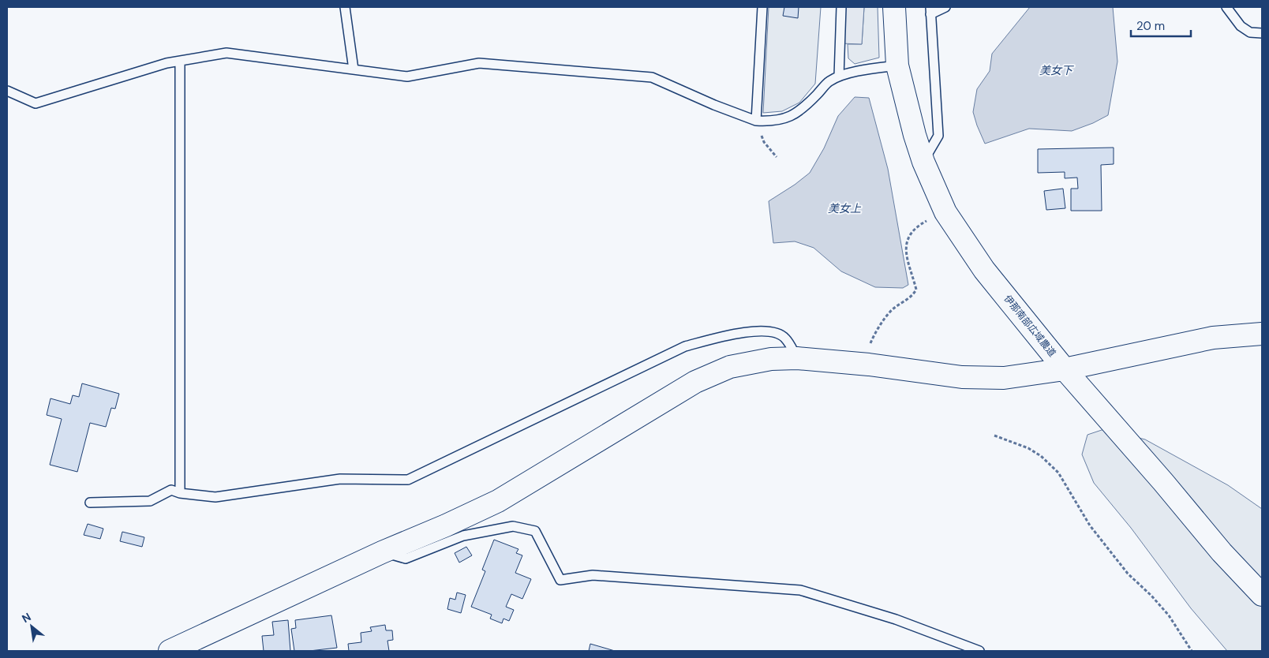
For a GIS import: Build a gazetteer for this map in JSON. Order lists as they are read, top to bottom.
{
  "streets": {
    "street": ["伊那南部広域農道"]
  },
  "water": ["美女下", "美女上"],
  "scale_bar": "20 m",
  "north": "top left"
}
